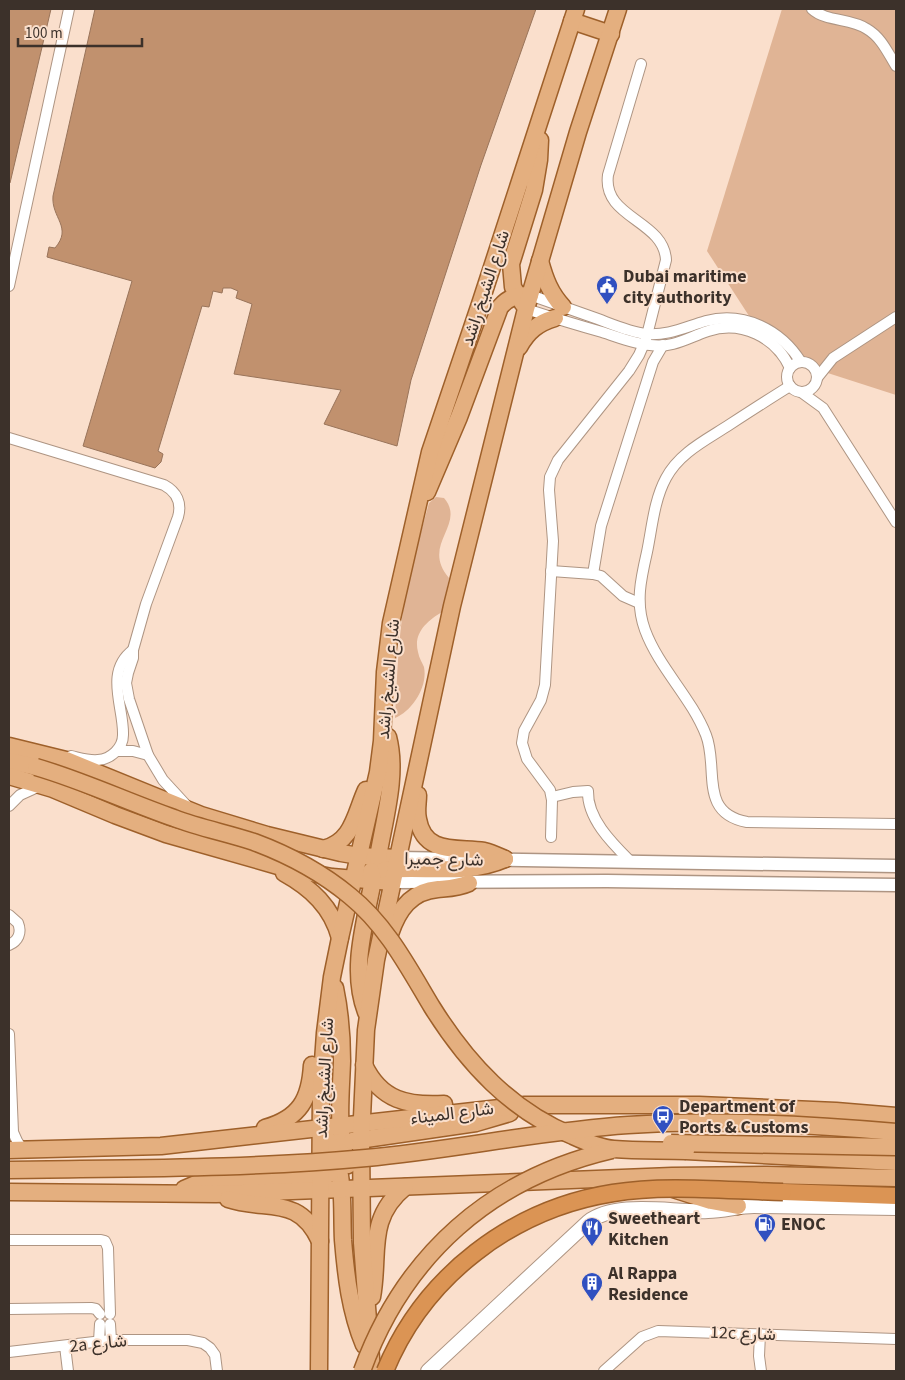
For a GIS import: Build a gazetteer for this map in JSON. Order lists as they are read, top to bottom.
{
  "streets": {
    "main road": ["شارع الشيخ راشد", "شارع جميرا", "شارع الميناء"],
    "street": ["12c شارع", "2a شارع"]
  },
  "crossings": [
    ["شارع الشيخ راشد", "شارع جميرا"],
    ["شارع الشيخ راشد", "شارع الميناء"]
  ],
  "places": {
    "public building": ["Dubai maritime city authority"],
    "bus stop": ["Department of Ports & Customs"],
    "fuel station": ["ENOC"],
    "restaurant": ["Sweetheart Kitchen"],
    "building": ["Al Rappa Residence"]
  },
  "scale_bar": "100 m"
}
